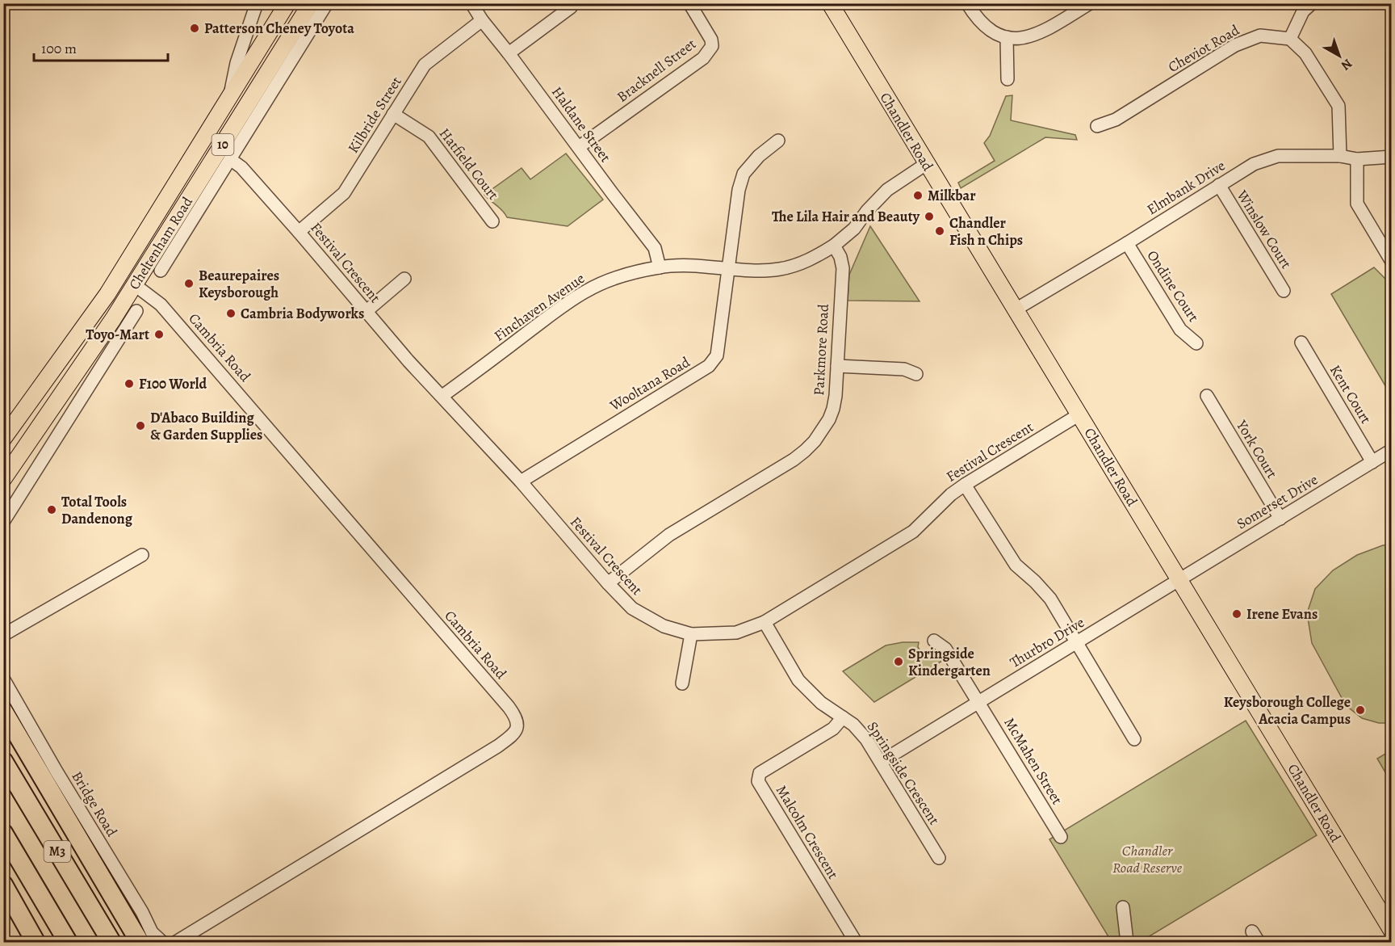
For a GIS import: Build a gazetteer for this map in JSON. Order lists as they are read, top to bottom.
{
  "streets": {
    "highway": ["M3"],
    "main road": ["Chandler Road", "10", "Cheltenham Road"],
    "street": [
      "Cheviot Road",
      "Bracknell Street",
      "Kilbride Street",
      "Haldane Street",
      "Hatfield Court",
      "Elmbank Drive",
      "Winslow Court",
      "Festival Crescent",
      "Ondine Court",
      "Finchaven Avenue",
      "Cambria Road",
      "Parkmore Road",
      "Wooltana Road",
      "Kent Court",
      "York Court",
      "Somerset Drive",
      "Thurbro Drive",
      "McMahen Street",
      "Springside Crescent",
      "Bridge Road",
      "Malcolm Crescent"
    ]
  },
  "crossings": [
    ["Bracknell Street", "Haldane Street"],
    ["Kilbride Street", "Haldane Street"],
    ["Kilbride Street", "Hatfield Court"],
    ["Kilbride Street", "Festival Crescent"],
    ["Haldane Street", "Finchaven Avenue"],
    ["Chandler Road", "Elmbank Drive"],
    ["Chandler Road", "Festival Crescent"],
    ["Chandler Road", "Somerset Drive"],
    ["Chandler Road", "Thurbro Drive"],
    ["Elmbank Drive", "Winslow Court"],
    ["Elmbank Drive", "Ondine Court"],
    ["Cheltenham Road", "Festival Crescent"],
    ["Cheltenham Road", "Cambria Road"],
    ["Festival Crescent", "Finchaven Avenue"],
    ["Festival Crescent", "Parkmore Road"],
    ["Festival Crescent", "Wooltana Road"],
    ["Festival Crescent", "Springside Crescent"],
    ["Finchaven Avenue", "Parkmore Road"],
    ["Finchaven Avenue", "Wooltana Road"],
    ["Kent Court", "Somerset Drive"],
    ["York Court", "Somerset Drive"],
    ["Somerset Drive", "Thurbro Drive"],
    ["Thurbro Drive", "McMahen Street"],
    ["Thurbro Drive", "Springside Crescent"],
    ["Springside Crescent", "Malcolm Crescent"]
  ],
  "parks": ["Chandler Road Reserve"],
  "places": [
    "Patterson Cheney Toyota",
    "Milkbar",
    "The Lila Hair and Beauty",
    "Chandler Fish n Chips",
    "Beaurepaires Keysborough",
    "Cambria Bodyworks",
    "Toyo-Mart",
    "F100 World",
    "D'Abaco Building & Garden Supplies",
    "Total Tools Dandenong",
    "Irene Evans",
    "Springside Kindergarten",
    "Keysborough College Acacia Campus"
  ],
  "scale_bar": "100 m",
  "north": "bottom right"
}
